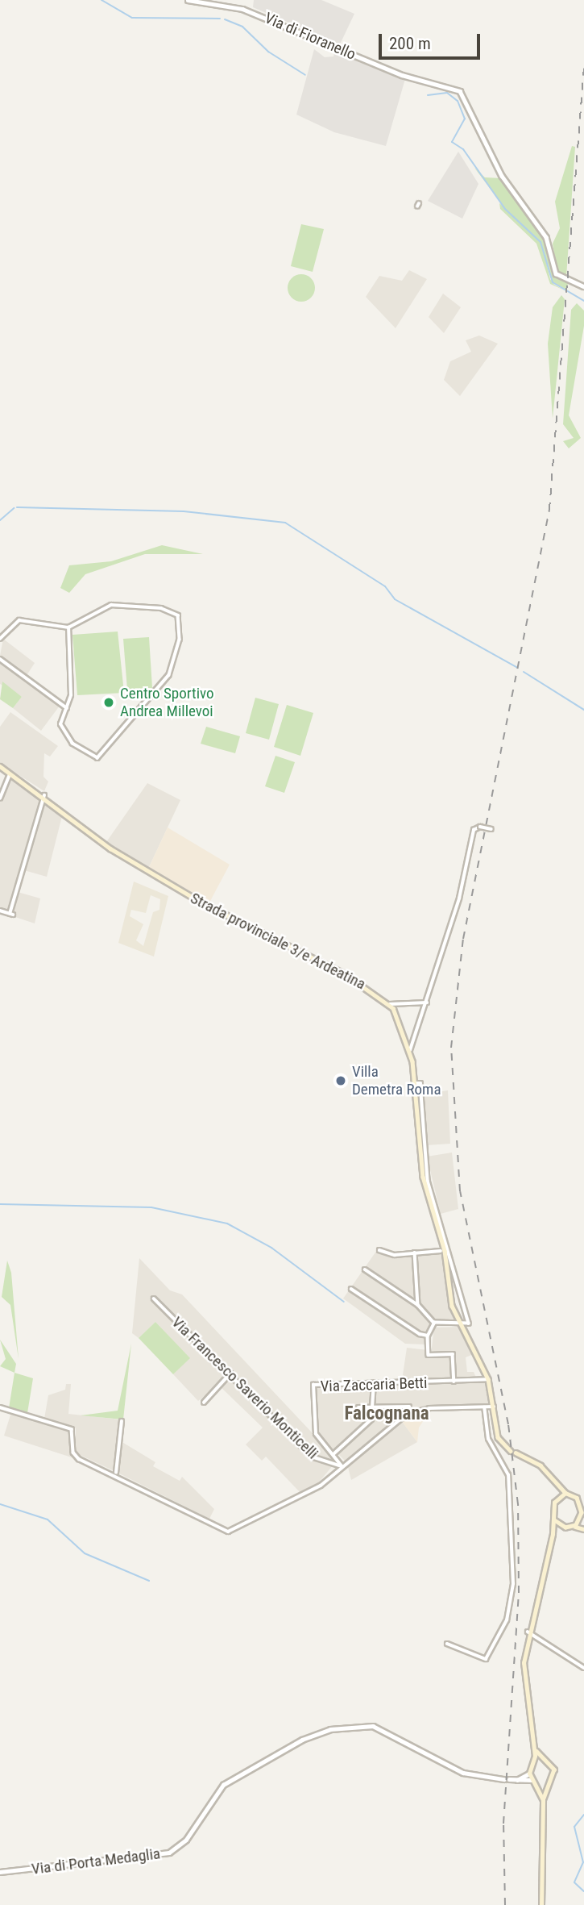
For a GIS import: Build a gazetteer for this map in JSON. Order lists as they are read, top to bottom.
{
  "streets": {
    "main road": ["Strada provinciale 3/e Ardeatina"],
    "street": [
      "Via di Fioranello",
      "Via Zaccaria Betti",
      "Via Francesco Saverio Monticelli",
      "Via di Porta Medaglia"
    ]
  },
  "crossings": [
    ["Via Zaccaria Betti", "Via Francesco Saverio Monticelli"]
  ],
  "districts": ["Falcognana"],
  "places": ["Centro Sportivo Andrea Millevoi", "Villa Demetra Roma"],
  "scale_bar": "200 m"
}
